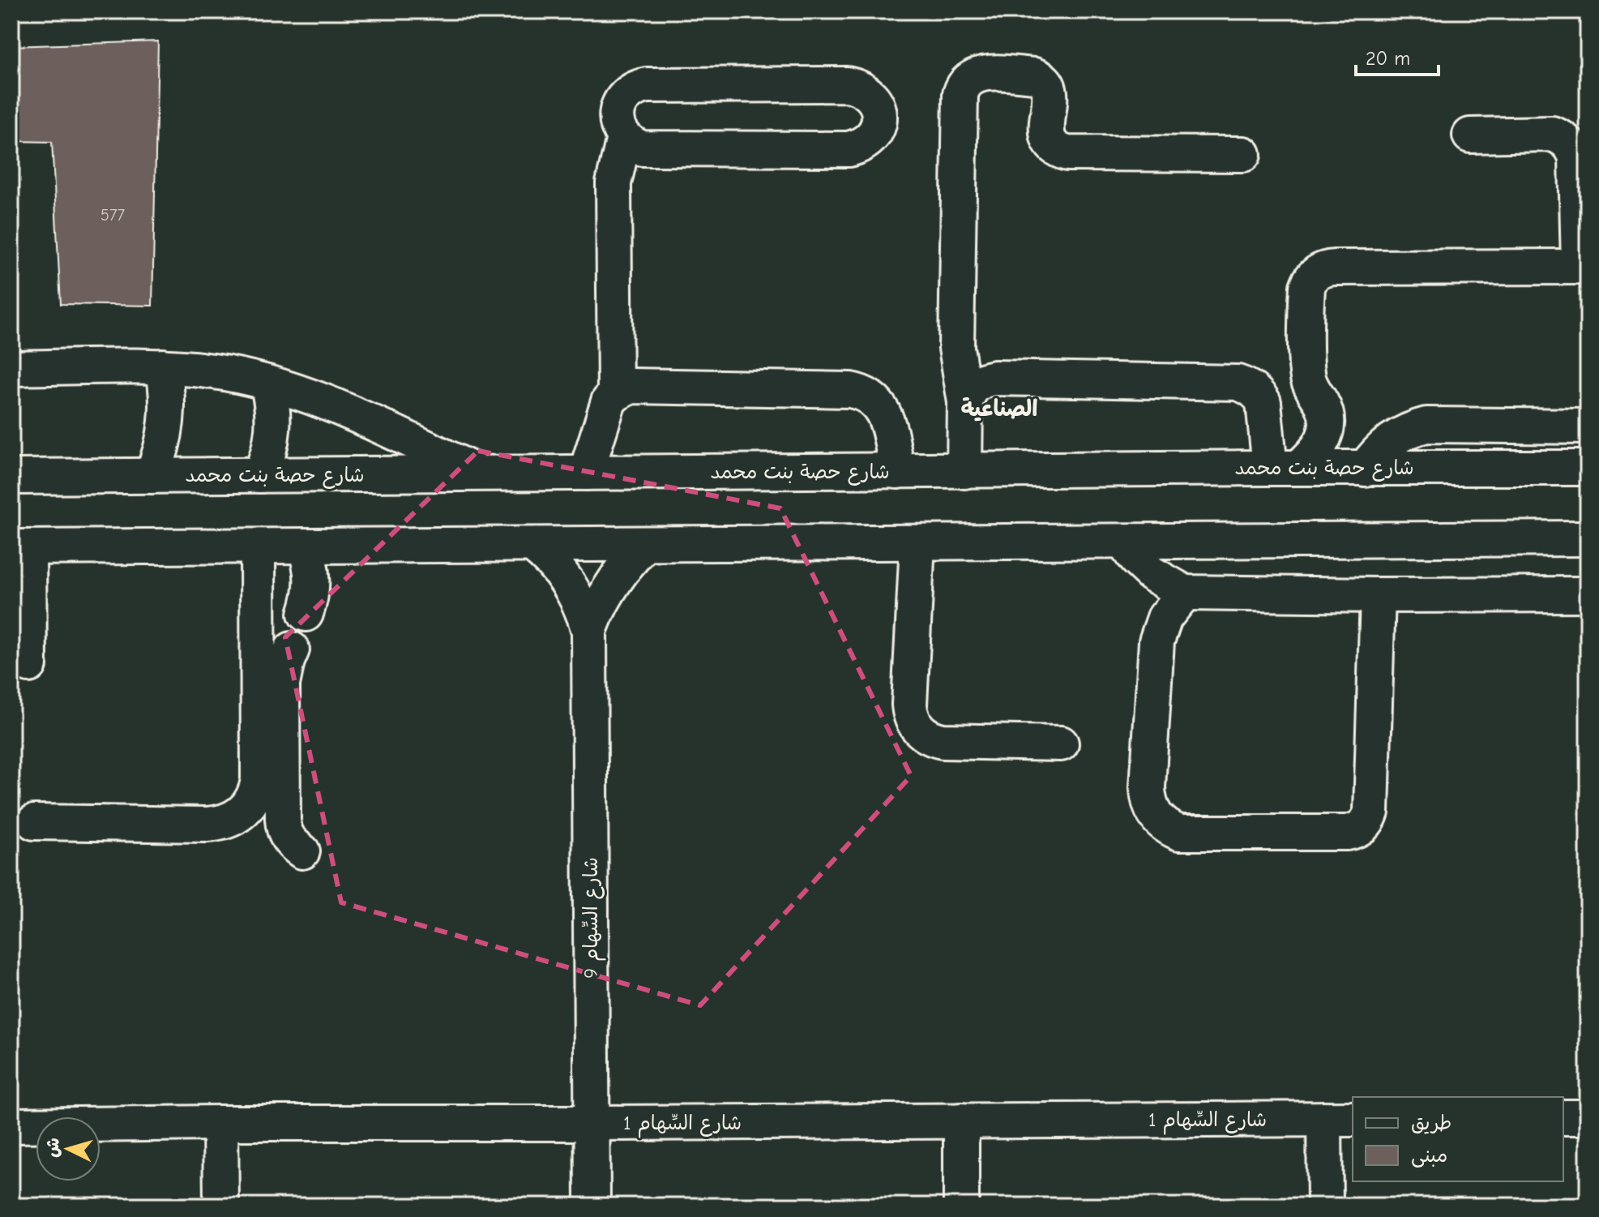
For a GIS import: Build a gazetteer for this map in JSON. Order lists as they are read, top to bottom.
{
  "streets": {
    "street": ["شارع حصة بنت محمد", "شارع السِّهام 9", "شارع السِّهام 1"]
  },
  "crossings": [
    ["شارع السِّهام 9", "شارع السِّهام 1"]
  ],
  "districts": ["الصناعية"],
  "house_numbers": ["577"],
  "legend": ["طريق", "مبنى"],
  "scale_bar": "20 m",
  "north": "left"
}
